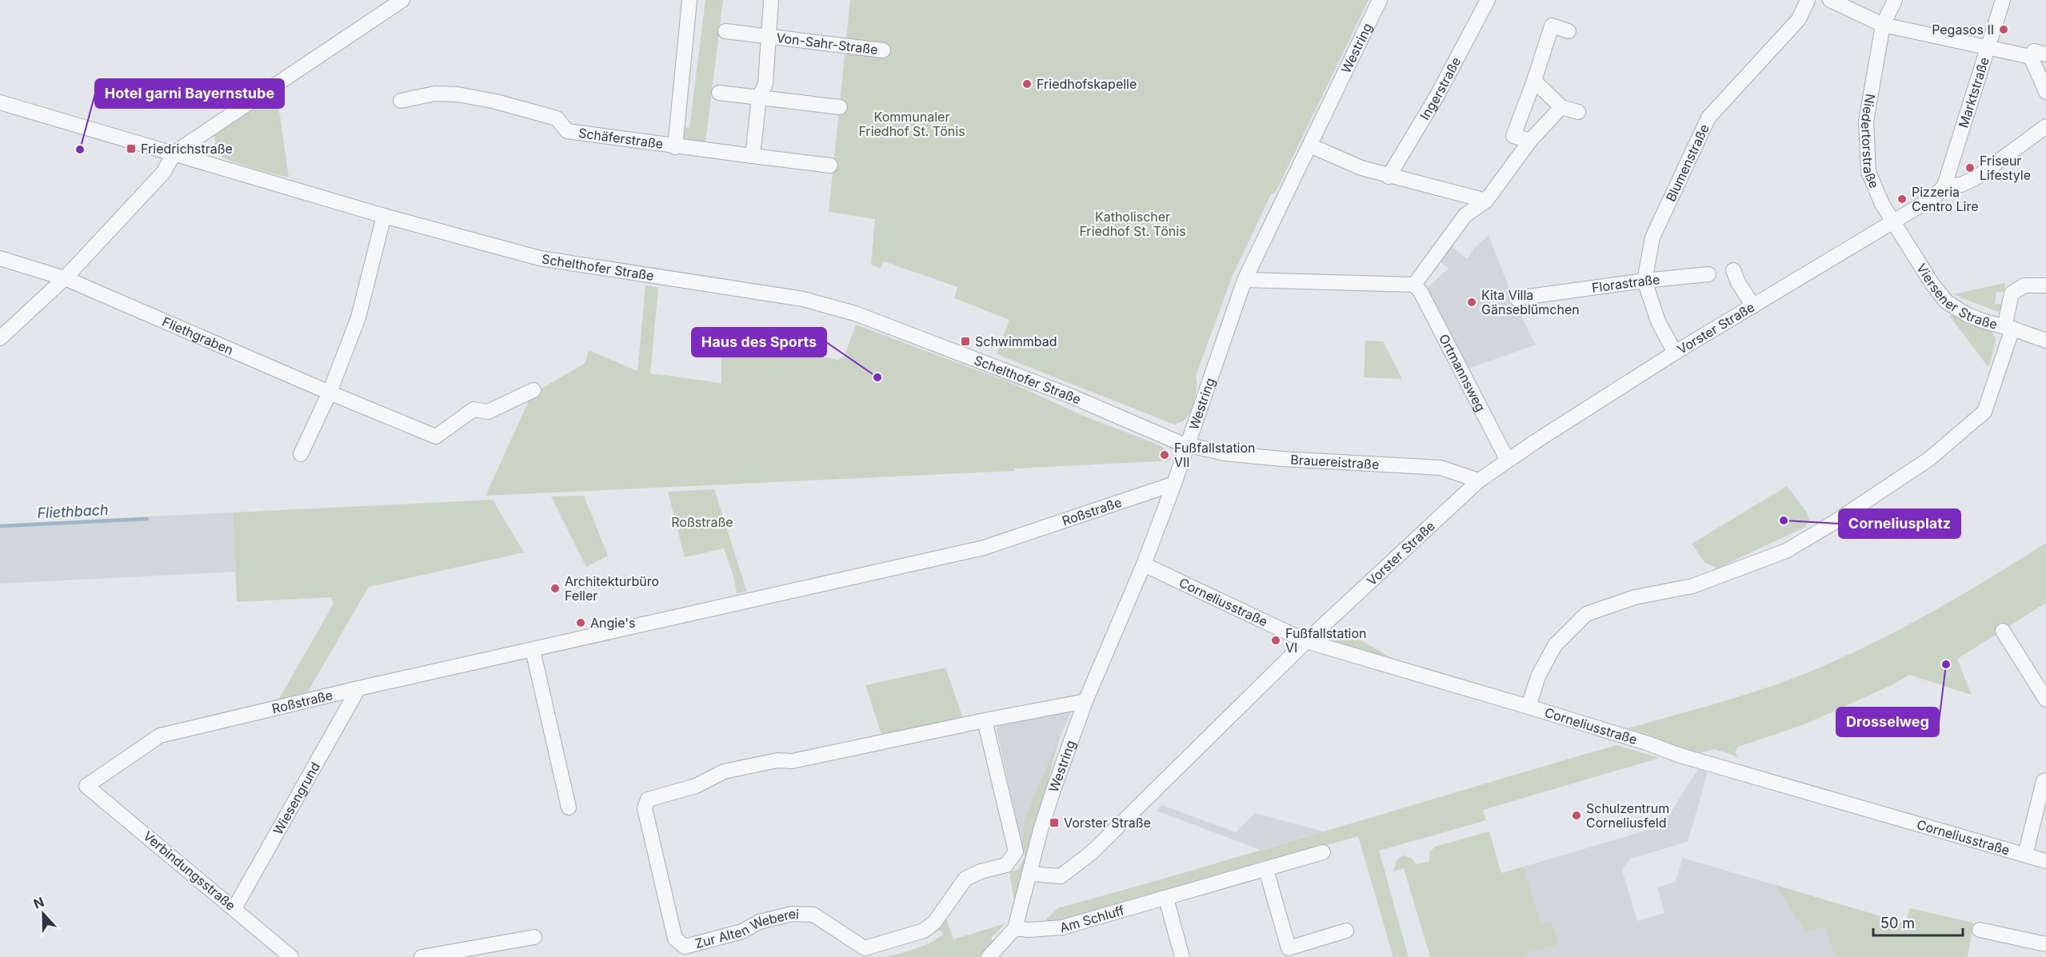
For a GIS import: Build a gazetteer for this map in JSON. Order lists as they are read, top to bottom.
{
  "streets": {
    "street": [
      "Von-Sahr-Straße",
      "Westring",
      "Ingerstraße",
      "Marktstraße",
      "Schäferstraße",
      "Niedertorstraße",
      "Blumenstraße",
      "Schelthofer Straße",
      "Florastraße",
      "Viersener Straße",
      "Vorster Straße",
      "Fliethgraben",
      "Ortmannsweg",
      "Brauereistraße",
      "Roßstraße",
      "Corneliusstraße",
      "Wiesengrund",
      "Verbindungsstraße",
      "Am Schluff",
      "Zur Alten Weberei"
    ]
  },
  "crossings": [
    ["Westring", "Schelthofer Straße"],
    ["Westring", "Vorster Straße"],
    ["Westring", "Brauereistraße"],
    ["Westring", "Roßstraße"],
    ["Westring", "Corneliusstraße"],
    ["Westring", "Zur Alten Weberei"],
    ["Marktstraße", "Vorster Straße"],
    ["Niedertorstraße", "Viersener Straße"],
    ["Niedertorstraße", "Vorster Straße"],
    ["Blumenstraße", "Florastraße"],
    ["Blumenstraße", "Vorster Straße"],
    ["Schelthofer Straße", "Brauereistraße"],
    ["Viersener Straße", "Vorster Straße"],
    ["Vorster Straße", "Ortmannsweg"],
    ["Vorster Straße", "Brauereistraße"],
    ["Vorster Straße", "Corneliusstraße"],
    ["Roßstraße", "Wiesengrund"],
    ["Roßstraße", "Verbindungsstraße"],
    ["Wiesengrund", "Verbindungsstraße"]
  ],
  "water": ["Fliethbach"],
  "parks": ["Kommunaler Friedhof St. Tönis", "Katholischer Friedhof St. Tönis", "Roßstraße"],
  "places": {
    "other": [
      "Pegasos II",
      "Friedhofskapelle",
      "Hotel garni Bayernstube",
      "Friseur Lifestyle",
      "Pizzeria Centro Lire",
      "Kita Villa Gänseblümchen",
      "Haus des Sports",
      "Fußfallstation VII",
      "Corneliusplatz",
      "Architekturbüro Feller",
      "Angie's",
      "Fußfallstation VI",
      "Drosselweg",
      "Schulzentrum Corneliusfeld"
    ],
    "transit": ["Friedrichstraße", "Schwimmbad", "Vorster Straße"]
  },
  "scale_bar": "50 m",
  "north": "top"
}
